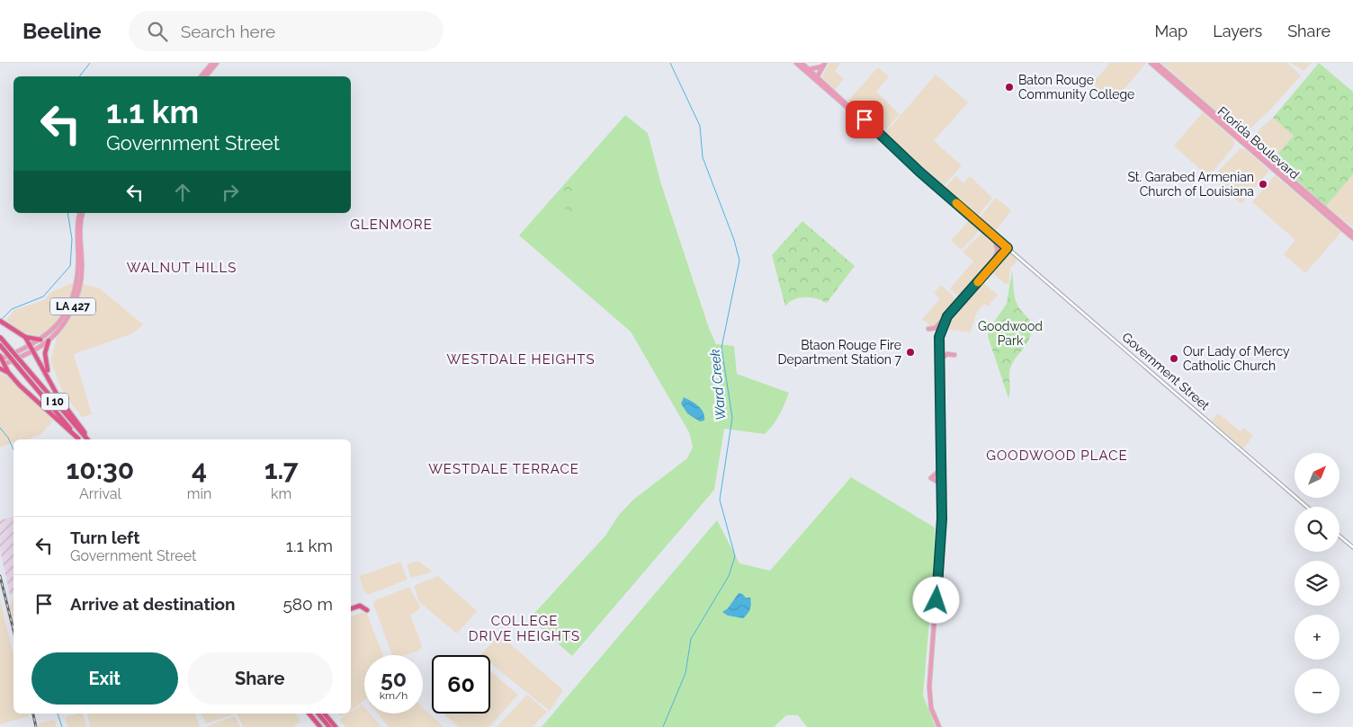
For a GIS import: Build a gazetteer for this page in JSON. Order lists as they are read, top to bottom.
{
  "streets": {
    "highway": ["I 10"],
    "main road": ["Florida Boulevard", "LA 427", "Government Street"]
  },
  "districts": [
    "GLENMORE",
    "WALNUT HILLS",
    "WESTDALE HEIGHTS",
    "GOODWOOD PLACE",
    "WESTDALE TERRACE",
    "COLLEGE DRIVE HEIGHTS"
  ],
  "water": ["Ward Creek"],
  "parks": ["Goodwood Park"],
  "places": [
    "Baton Rouge Community College",
    "St. Garabed Armenian Church of Louisiana",
    "Btaon Rouge Fire Department Station 7",
    "Our Lady of Mercy Catholic Church"
  ],
  "north": "top right",
  "page": {
    "header": "Beeline",
    "search": "Search here",
    "nav": ["Map", "Layers", "Share"],
    "turn": ["1.1 km", "Government Street"],
    "eta": [
      "10:30",
      "Arrival",
      "4",
      "min",
      "1.7",
      "km"
    ],
    "map_buttons": ["+", "−"],
    "list": [
      {
        "name": "Turn left",
        "note": "Government Street",
        "value": "1.1 km"
      },
      {
        "name": "Arrive at destination",
        "value": "580 m"
      }
    ],
    "buttons": ["Exit", "Share"],
    "speed": "50 km/h",
    "limit": "60"
  }
}
